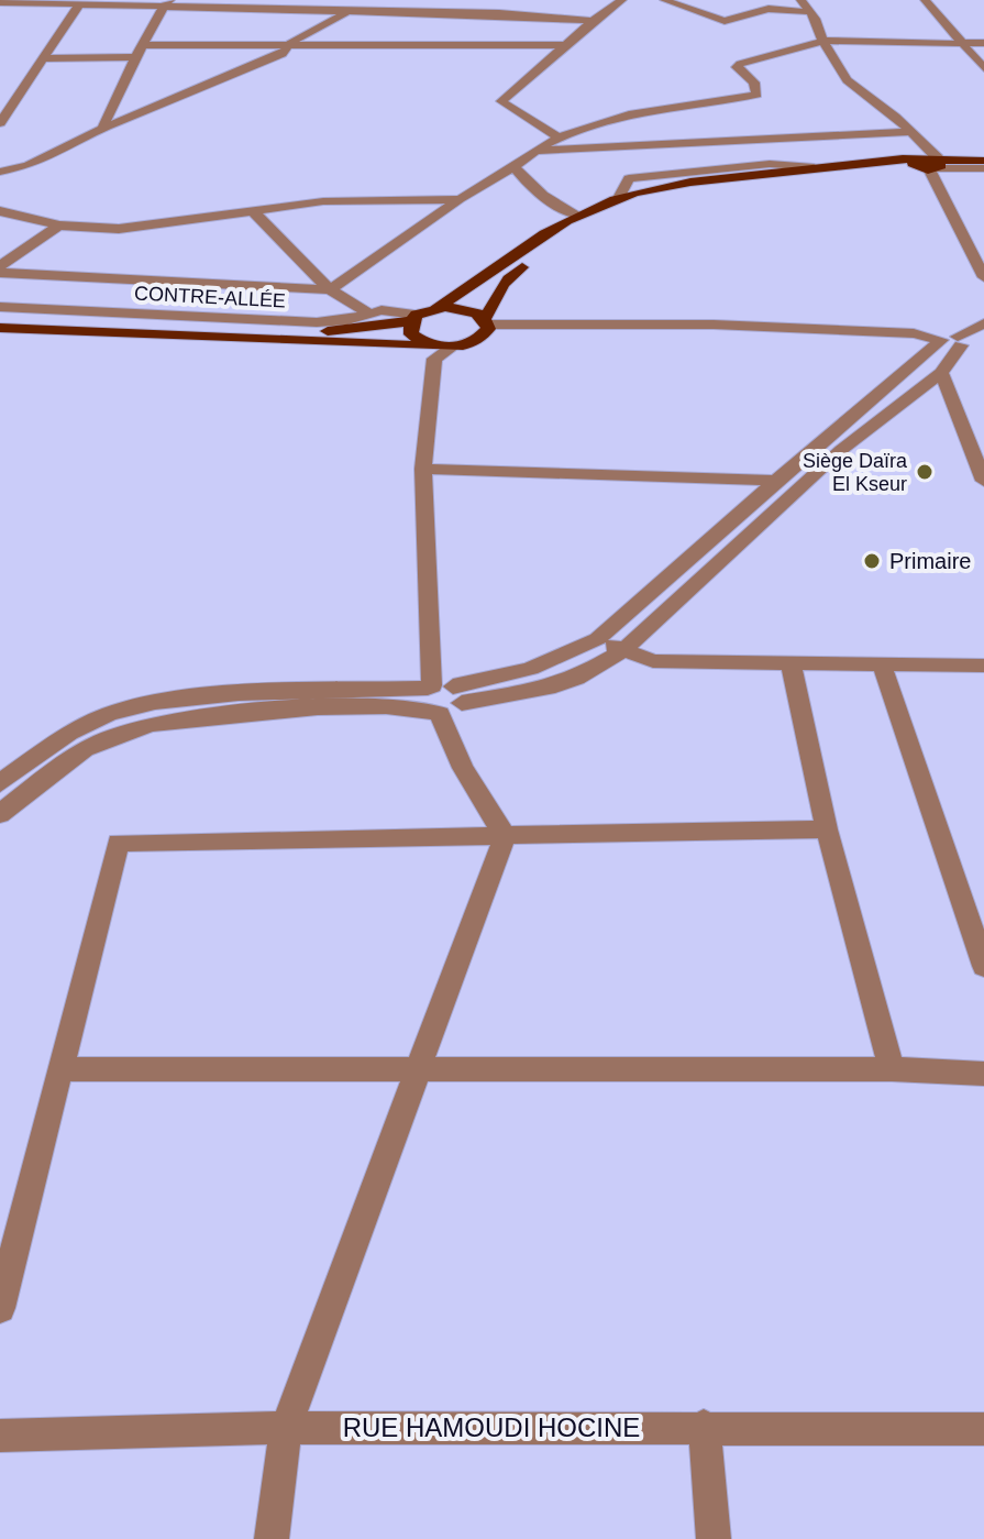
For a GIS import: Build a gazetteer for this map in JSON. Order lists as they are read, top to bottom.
{
  "streets": {
    "street": ["CONTRE-ALLÉE", "RUE HAMOUDI HOCINE"]
  },
  "places": ["Siège Daïra El Kseur", "Primaire"]
}
